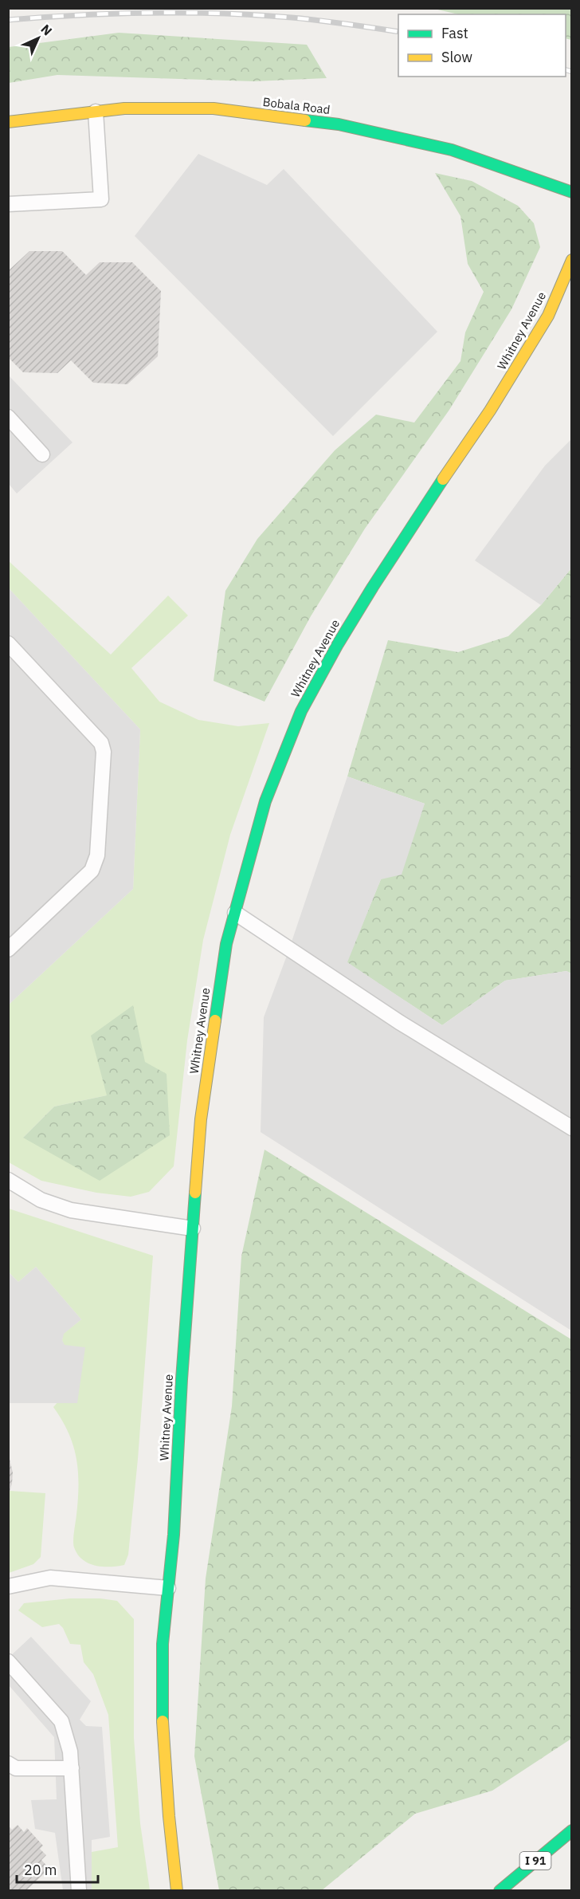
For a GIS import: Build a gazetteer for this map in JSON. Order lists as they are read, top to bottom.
{
  "streets": {
    "main road": ["Bobala Road", "Whitney Avenue", "I 91"]
  },
  "legend": ["Fast", "Slow"],
  "scale_bar": "20 m",
  "north": "top right"
}
